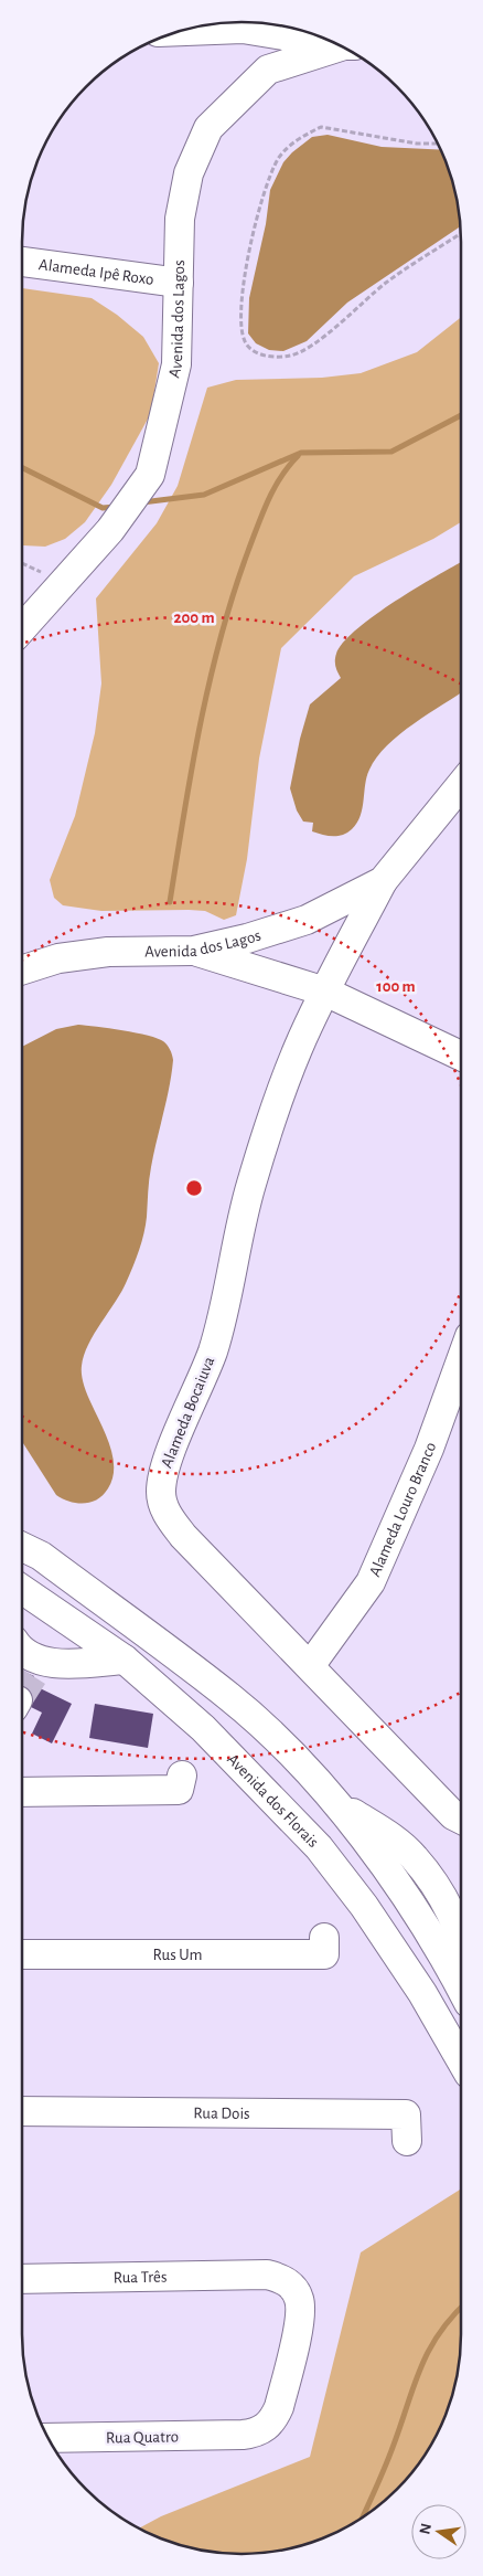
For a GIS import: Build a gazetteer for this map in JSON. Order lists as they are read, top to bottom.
{
  "streets": {
    "street": [
      "Alameda Ipê Roxo",
      "Avenida dos Lagos",
      "Alameda Bocaiuva",
      "Alameda Louro Branco",
      "Avenida dos Florais",
      "Rus Um",
      "Rua Dois",
      "Rua Três",
      "Rua Quatro"
    ]
  },
  "crossings": [
    ["Alameda Ipê Roxo", "Avenida dos Lagos"],
    ["Avenida dos Lagos", "Alameda Bocaiuva"],
    ["Alameda Bocaiuva", "Alameda Louro Branco"],
    ["Rua Três", "Rua Quatro"]
  ],
  "north": "left",
  "rings": ["200 m", "100 m"]
}
